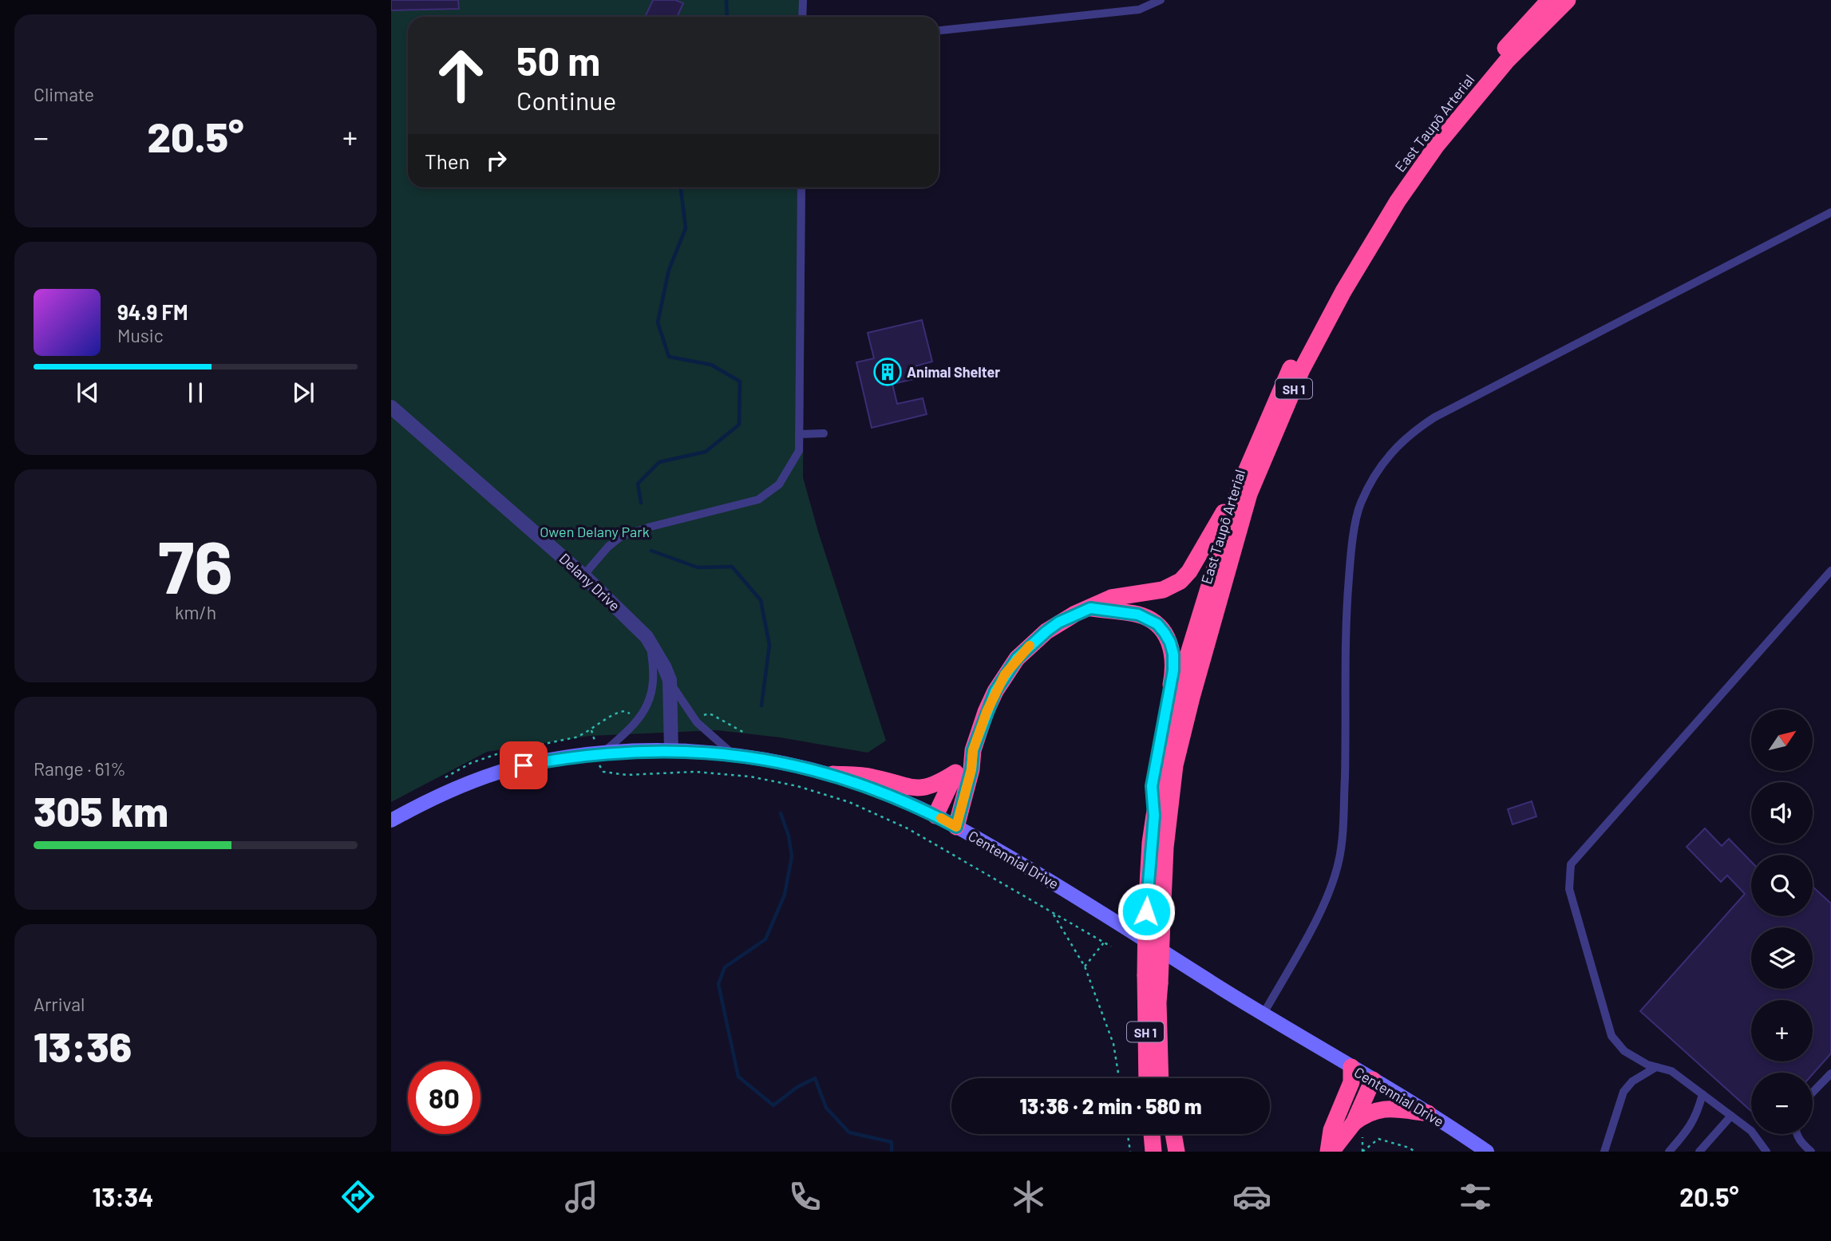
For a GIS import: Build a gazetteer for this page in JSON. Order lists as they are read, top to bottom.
{
  "streets": {
    "highway": ["East Taupō Arterial", "SH 1"],
    "main road": ["Centennial Drive"],
    "street": ["Delany Drive"]
  },
  "crossings": [
    ["Delany Drive", "Centennial Drive"]
  ],
  "parks": ["Owen Delany Park"],
  "places": {
    "building": ["Animal Shelter"]
  },
  "north": "top right",
  "page": {
    "tile": [
      "Climate",
      ["76", "km/h"],
      ["Range · 61%", "305 km"],
      ["Arrival", "13:36"]
    ],
    "turn": ["50 m", "Continue"],
    "heat": ["−", "20.5°", "+"],
    "then": "Then",
    "song": ["94.9 FM", "Music"],
    "map_buttons": ["+", "−"],
    "limit": "80",
    "trip": "13:36 · 2 min · 580 m",
    "tabs": ["13:34", "20.5°"]
  }
}
